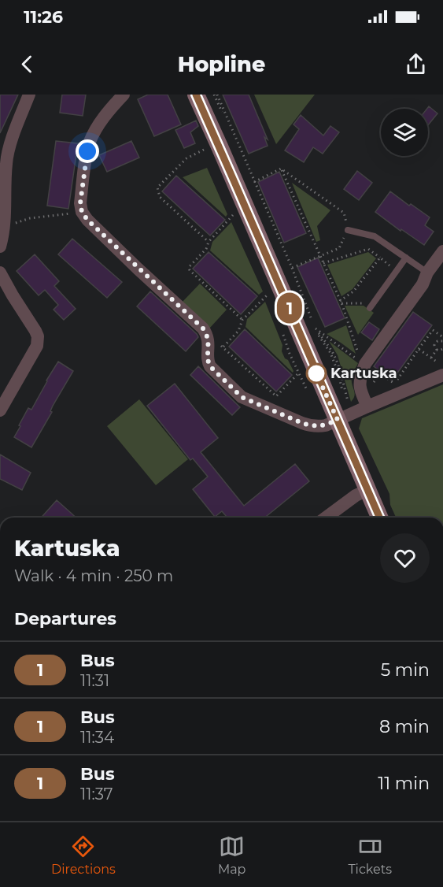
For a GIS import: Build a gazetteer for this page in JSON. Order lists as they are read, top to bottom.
{
  "places": ["Kartuska"],
  "lines": ["bus line 1"],
  "page": {
    "status": "11:26",
    "header": "Hopline",
    "on_map": "1",
    "heading": [
      ["Kartuska", "Walk · 4 min · 250 m"],
      "Departures"
    ],
    "list": [
      {
        "mark": "1",
        "name": "Bus",
        "note": "11:31",
        "value": "5 min"
      },
      {
        "mark": "1",
        "name": "Bus",
        "note": "11:34",
        "value": "8 min"
      },
      {
        "mark": "1",
        "name": "Bus",
        "note": "11:37",
        "value": "11 min"
      }
    ],
    "tabs": ["Directions", "Map", "Tickets"]
  }
}
